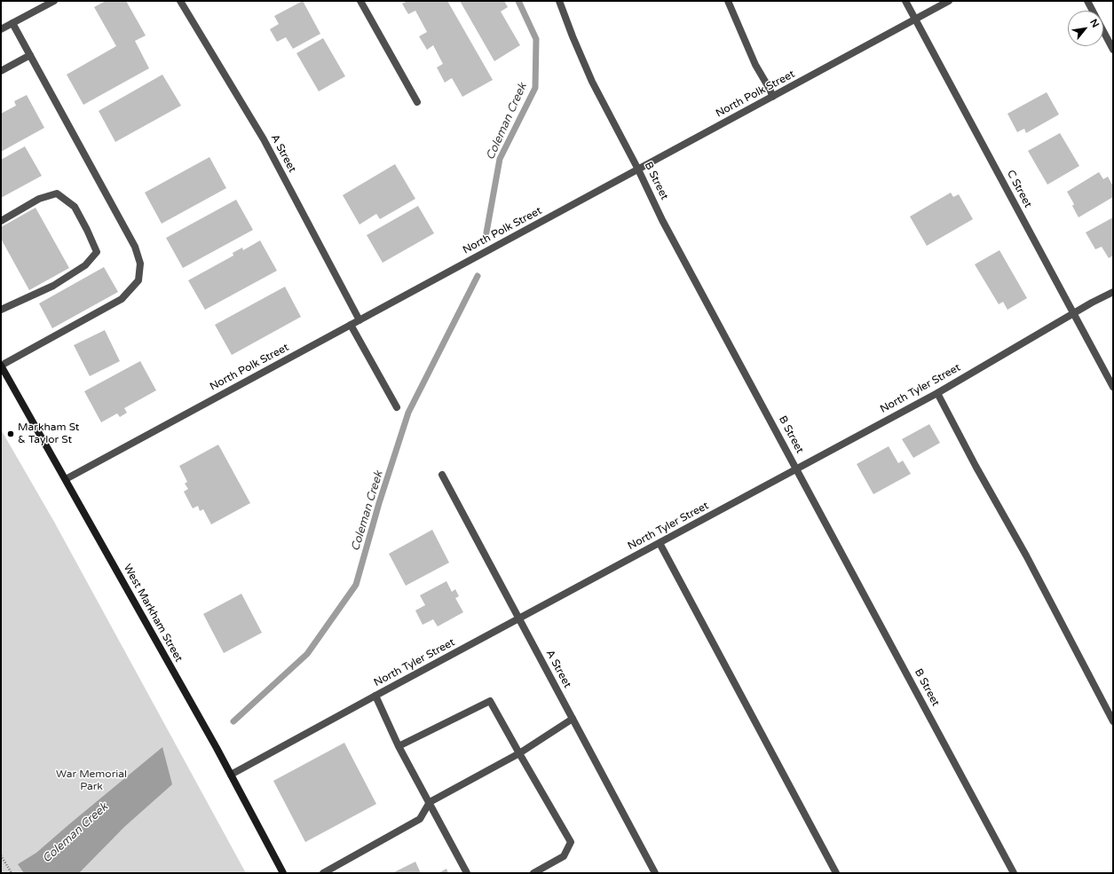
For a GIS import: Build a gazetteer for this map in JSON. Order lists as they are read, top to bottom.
{
  "streets": {
    "main road": ["West Markham Street"],
    "street": [
      "North Polk Street",
      "A Street",
      "B Street",
      "C Street",
      "North Tyler Street"
    ]
  },
  "crossings": [
    ["North Polk Street", "A Street"],
    ["North Polk Street", "B Street"],
    ["North Polk Street", "C Street"],
    ["North Polk Street", "West Markham Street"],
    ["A Street", "North Tyler Street"],
    ["B Street", "North Tyler Street"],
    ["C Street", "North Tyler Street"],
    ["North Tyler Street", "West Markham Street"]
  ],
  "water": ["Coleman Creek"],
  "parks": ["War Memorial Park"],
  "places": ["Markham St & Taylor St"],
  "north": "top right"
}
